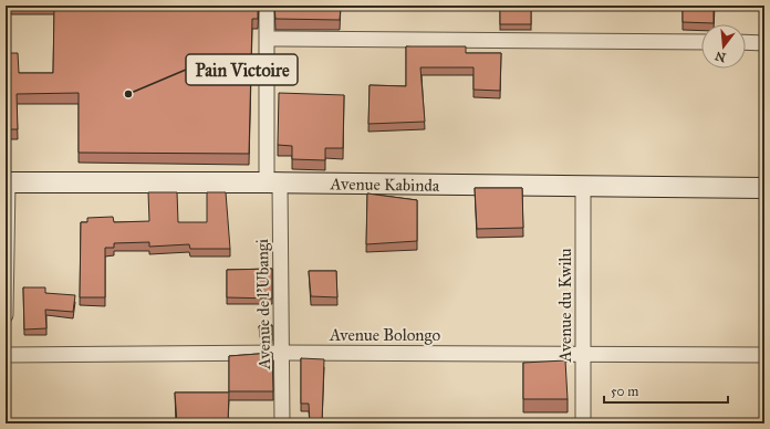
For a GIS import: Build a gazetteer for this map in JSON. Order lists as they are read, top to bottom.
{
  "streets": {
    "street": [
      "Avenue Kabinda",
      "Avenue de l'Ubangi",
      "Avenue du Kwilu",
      "Avenue Bolongo"
    ]
  },
  "crossings": [
    ["Avenue Kabinda", "Avenue de l'Ubangi"],
    ["Avenue Kabinda", "Avenue du Kwilu"],
    ["Avenue de l'Ubangi", "Avenue Bolongo"],
    ["Avenue du Kwilu", "Avenue Bolongo"]
  ],
  "places": ["Pain Victoire"],
  "scale_bar": "50 m",
  "north": "bottom"
}
